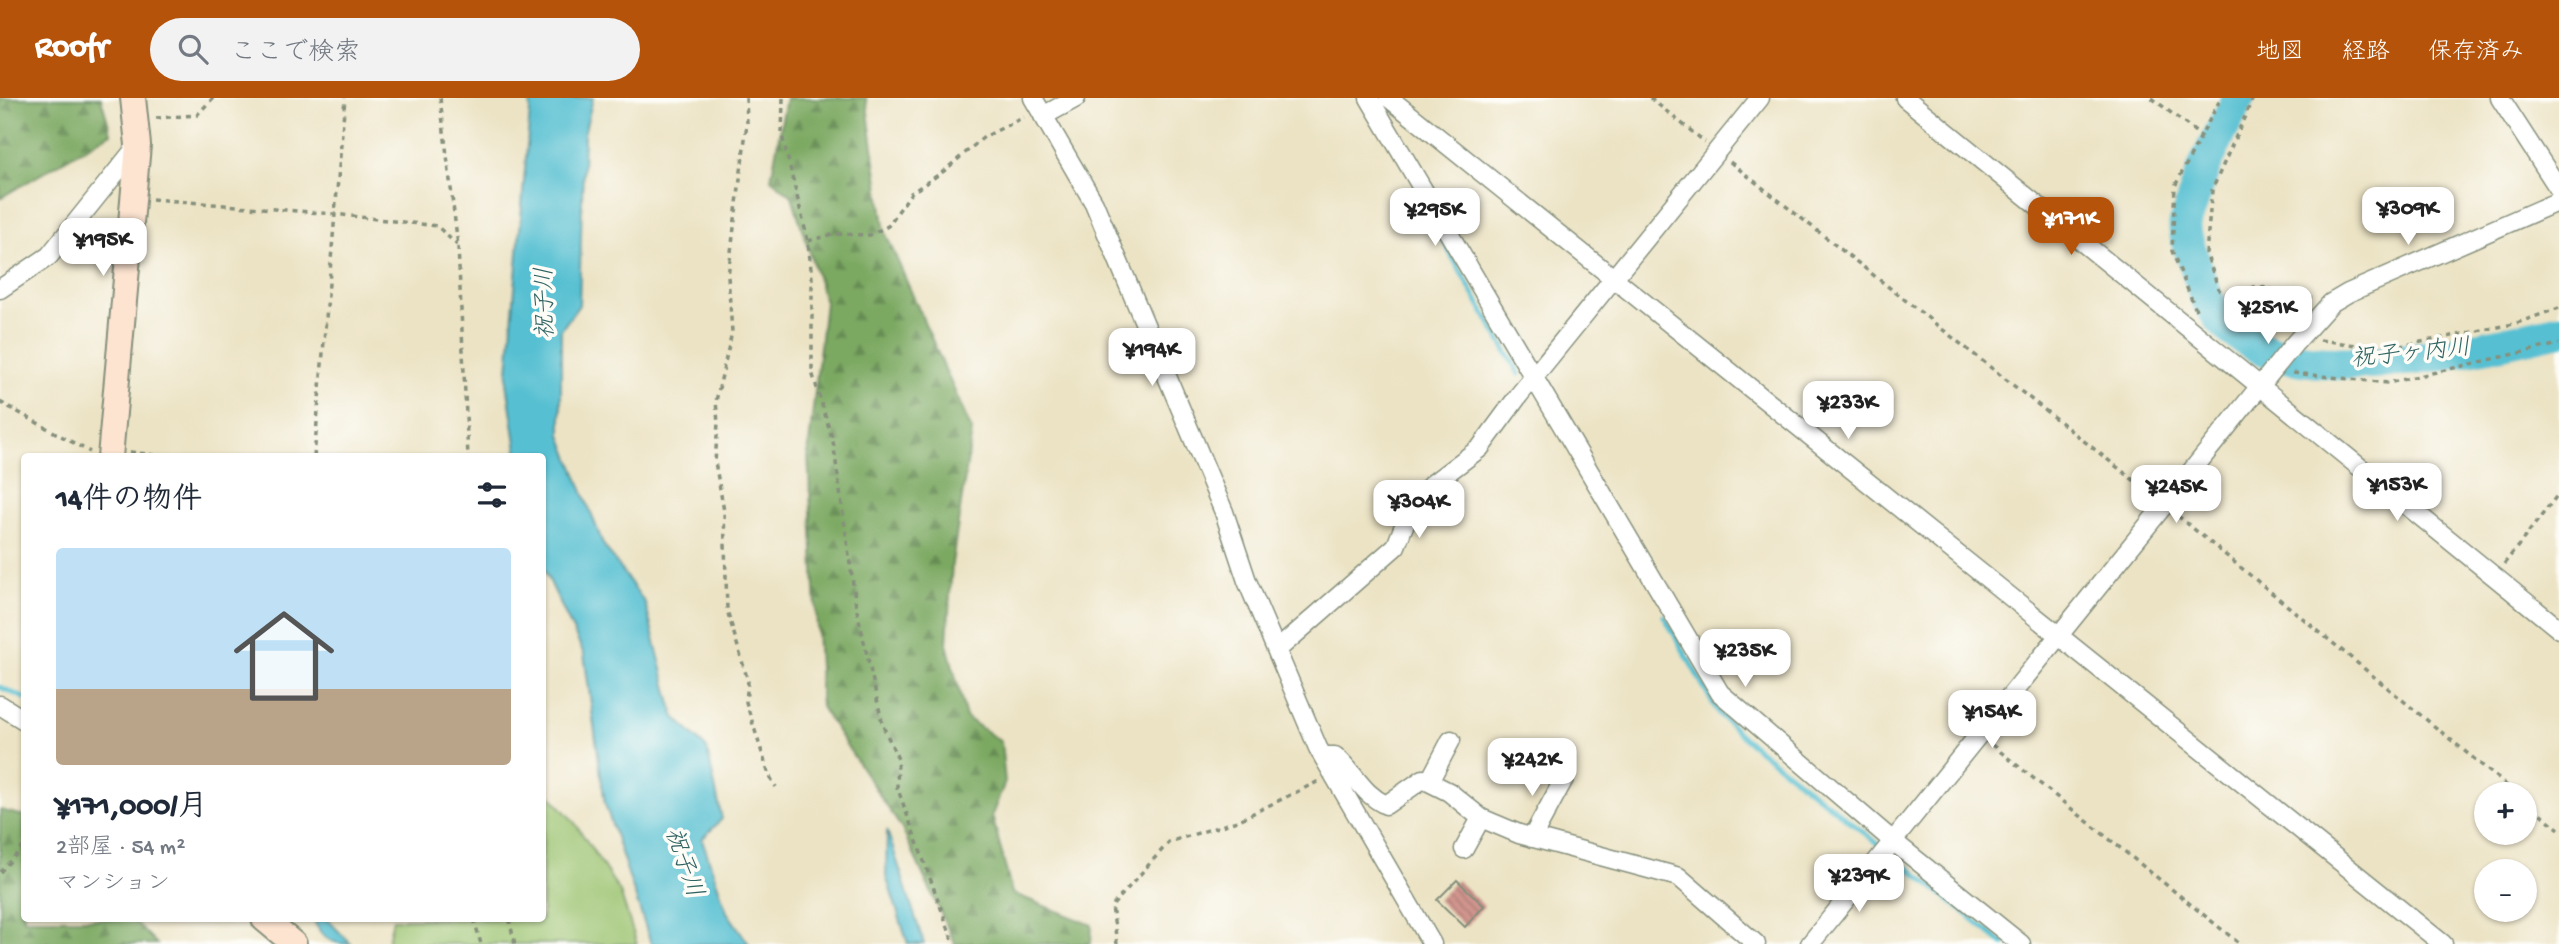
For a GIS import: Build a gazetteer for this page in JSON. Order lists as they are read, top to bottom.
{
  "water": ["祝子川", "祝子ヶ内川"],
  "page": {
    "header": "Roofr",
    "search": "ここで検索",
    "nav": ["地図", "経路", "保存済み"],
    "price": [
      "¥309K",
      "¥295K",
      "¥171K",
      "¥195K",
      "¥251K",
      "¥194K",
      "¥233K",
      "¥153K",
      "¥245K",
      "¥304K",
      "¥235K",
      "¥154K",
      "¥242K",
      "¥239K"
    ],
    "heading": "14件の物件",
    "list": [
      {
        "name": "¥171,000/月",
        "note": "2部屋 · 54 m² · マンション"
      }
    ],
    "map_buttons": ["+", "−"]
  }
}
